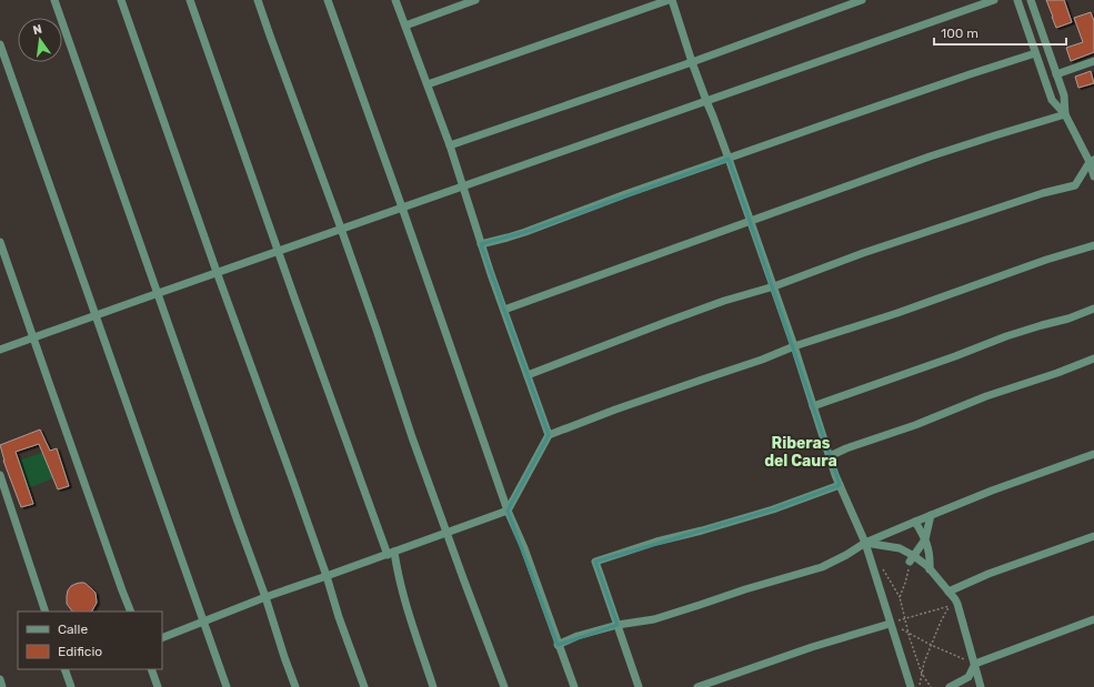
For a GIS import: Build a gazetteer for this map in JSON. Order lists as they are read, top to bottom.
{
  "districts": ["Riberas del Caura"],
  "legend": ["Calle", "Edificio"],
  "scale_bar": "100 m",
  "north": "top"
}
